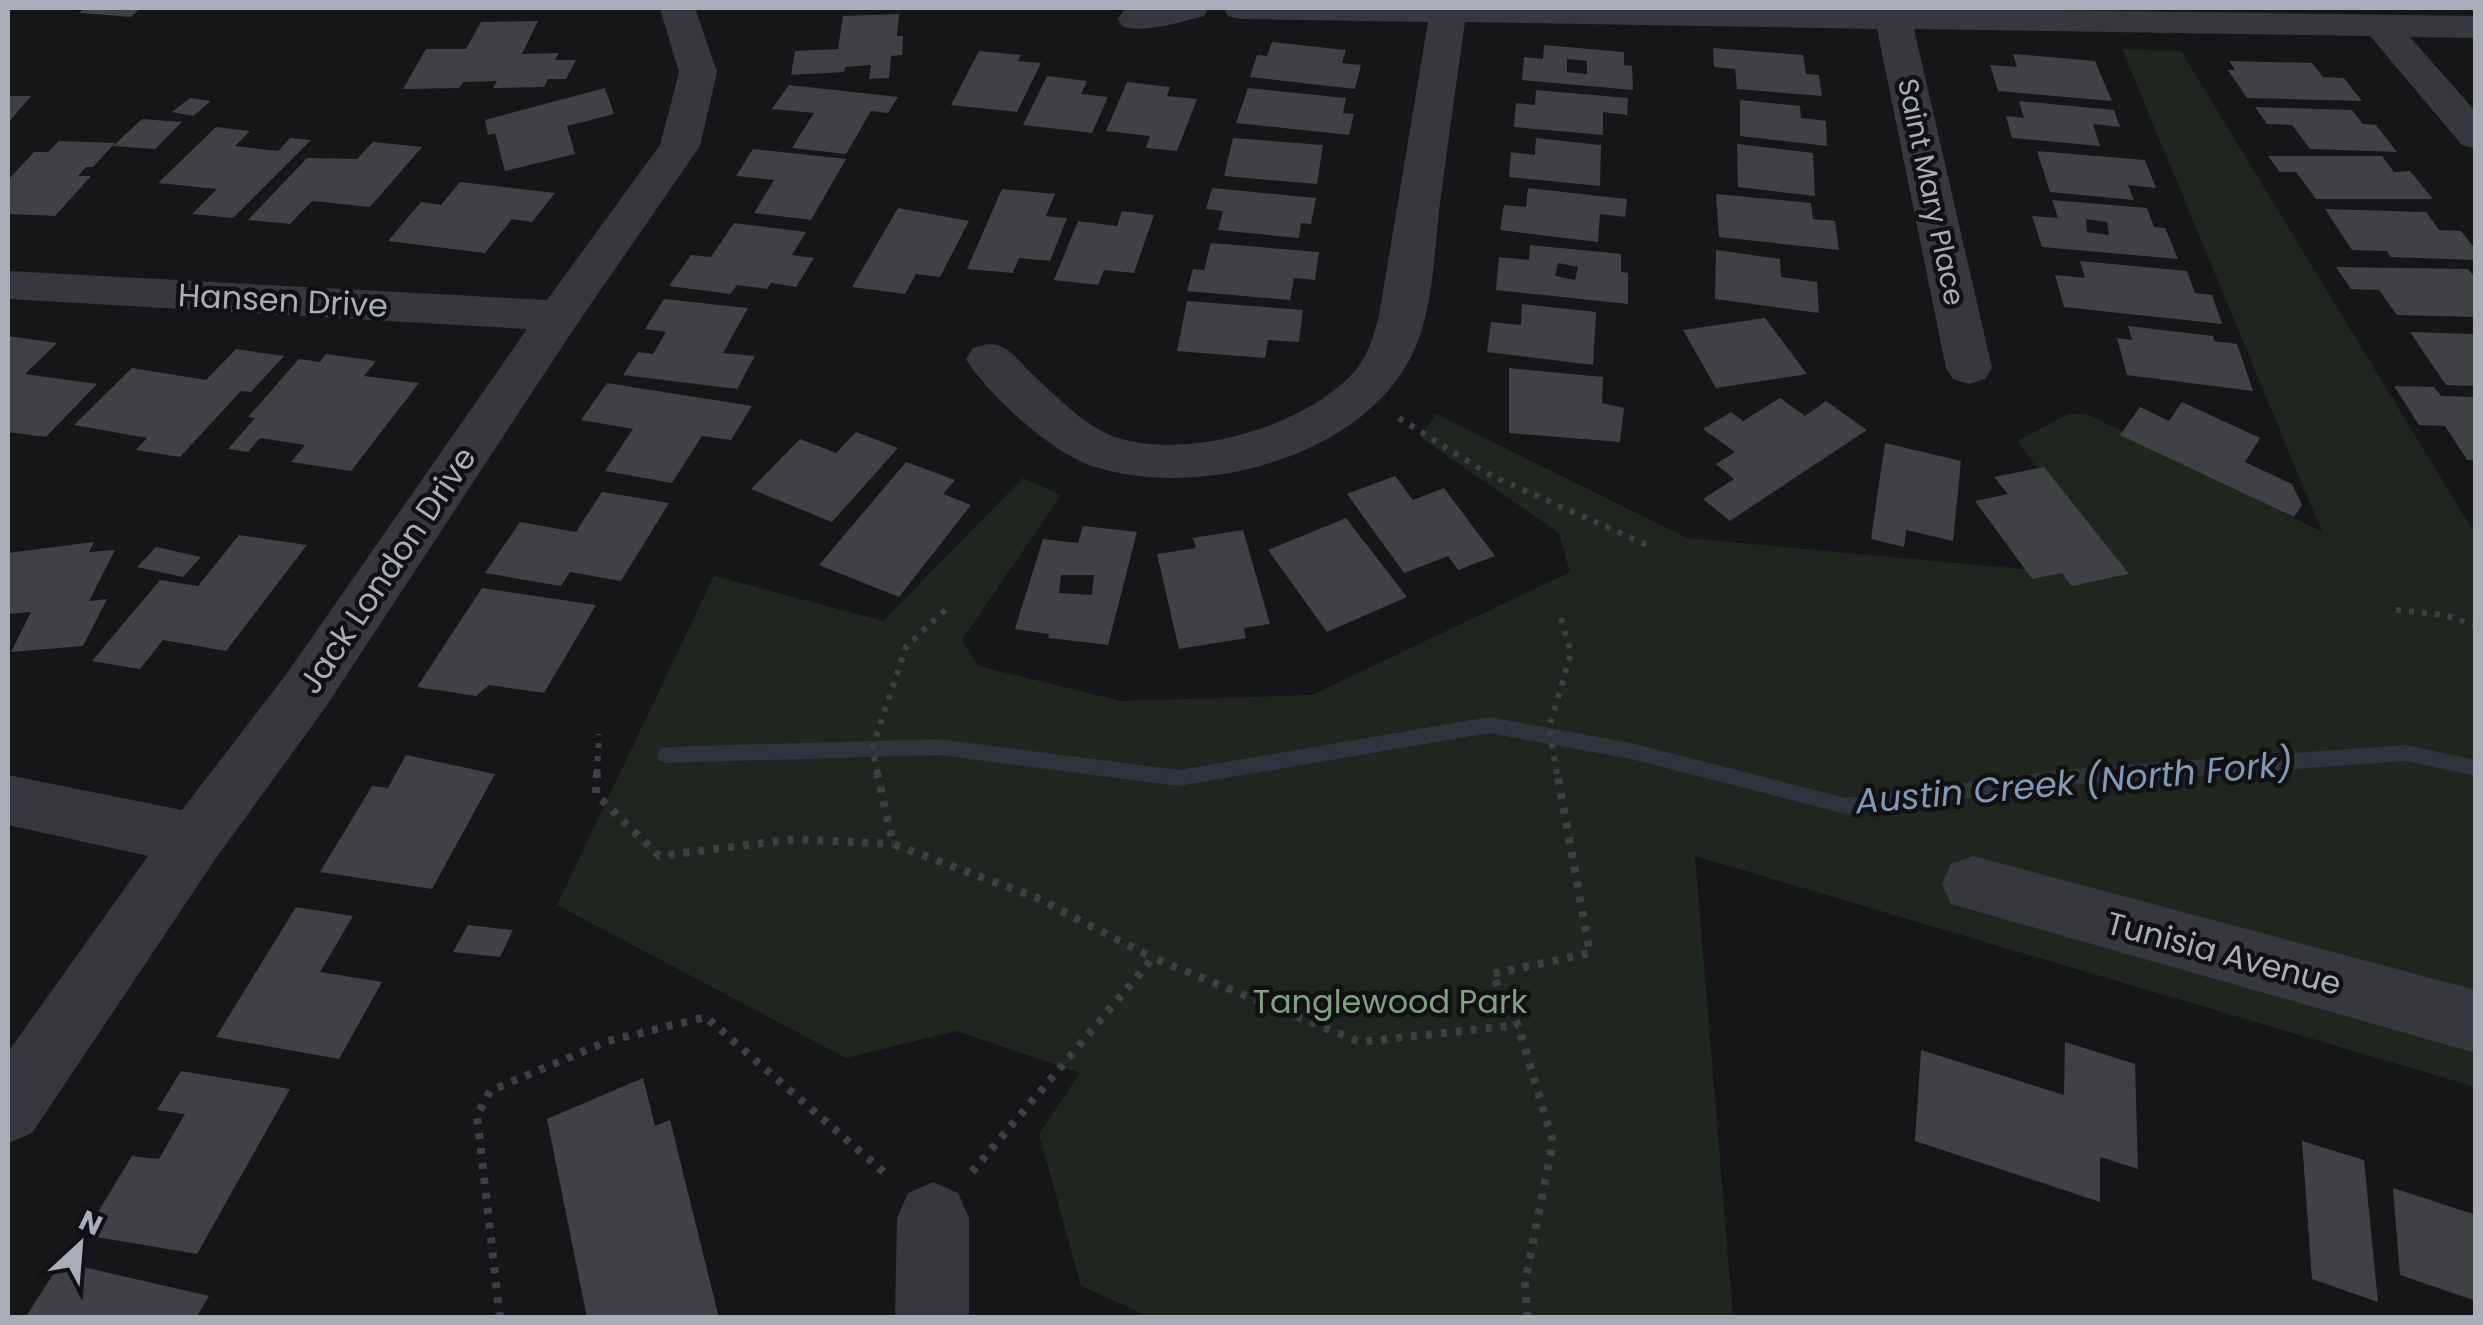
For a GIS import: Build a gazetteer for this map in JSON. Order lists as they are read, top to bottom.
{
  "streets": {
    "street": [
      "Saint Mary Place",
      "Hansen Drive",
      "Jack London Drive",
      "Tunisia Avenue"
    ]
  },
  "crossings": [
    ["Hansen Drive", "Jack London Drive"]
  ],
  "water": ["Austin Creek (North Fork)"],
  "parks": ["Tanglewood Park"],
  "north": "top right"
}
